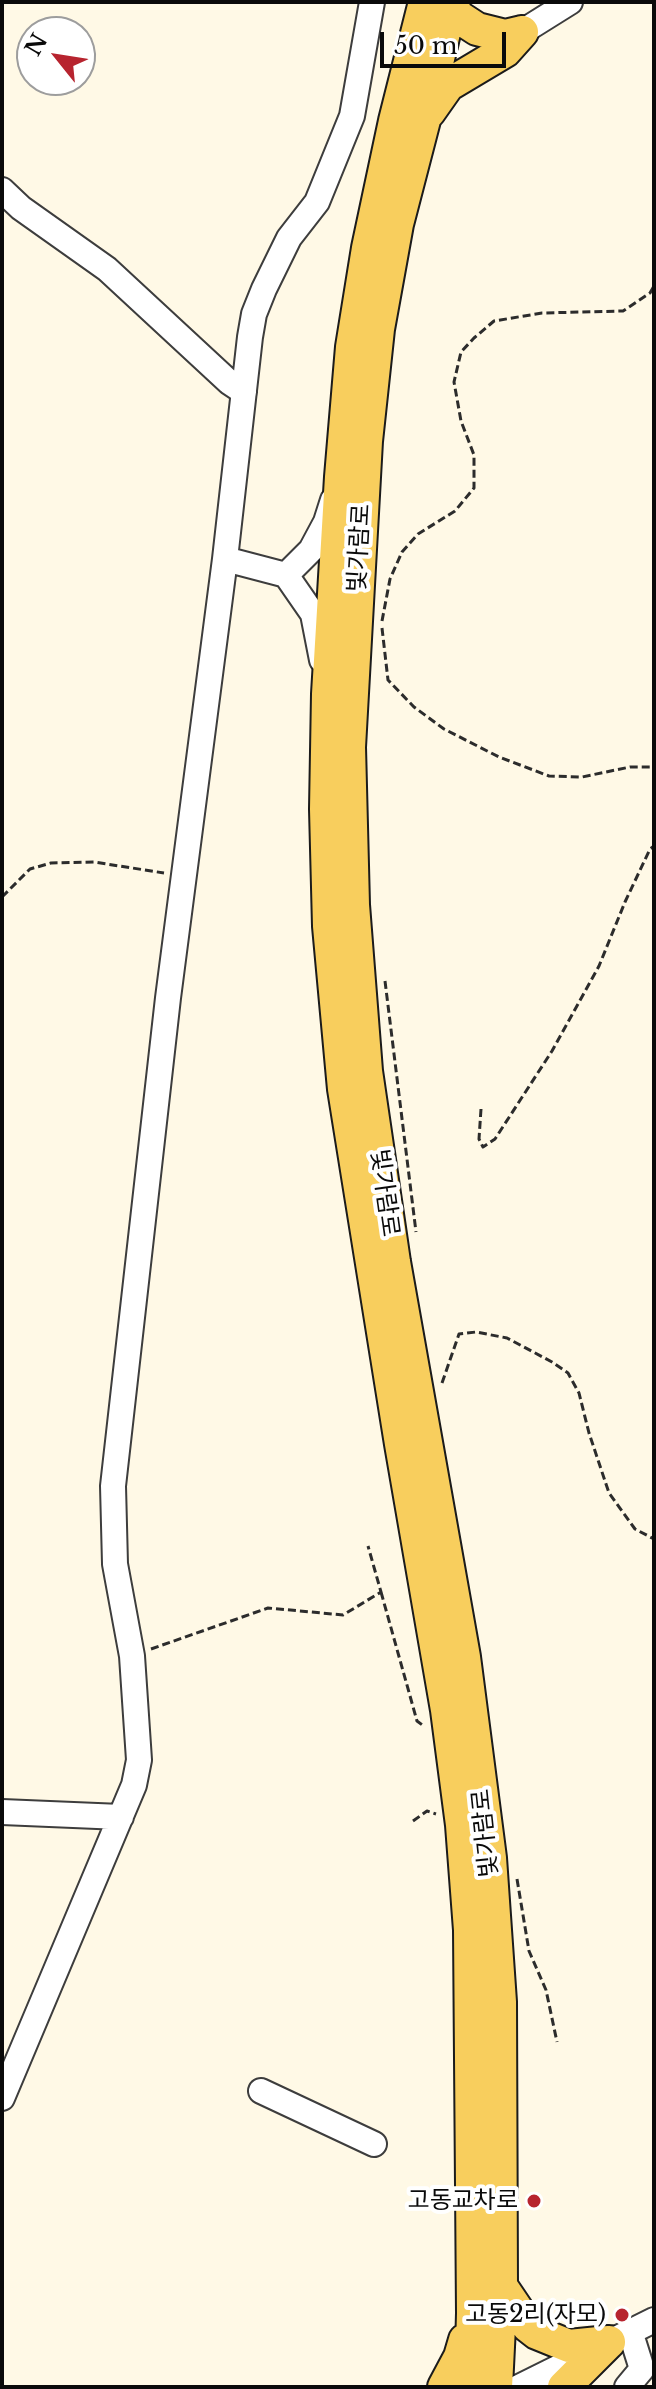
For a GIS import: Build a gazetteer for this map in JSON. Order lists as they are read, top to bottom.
{
  "streets": {
    "main road": ["빛가람로"]
  },
  "places": ["고동교차로", "고동2리(자모)"],
  "scale_bar": "50 m",
  "north": "top left"
}
